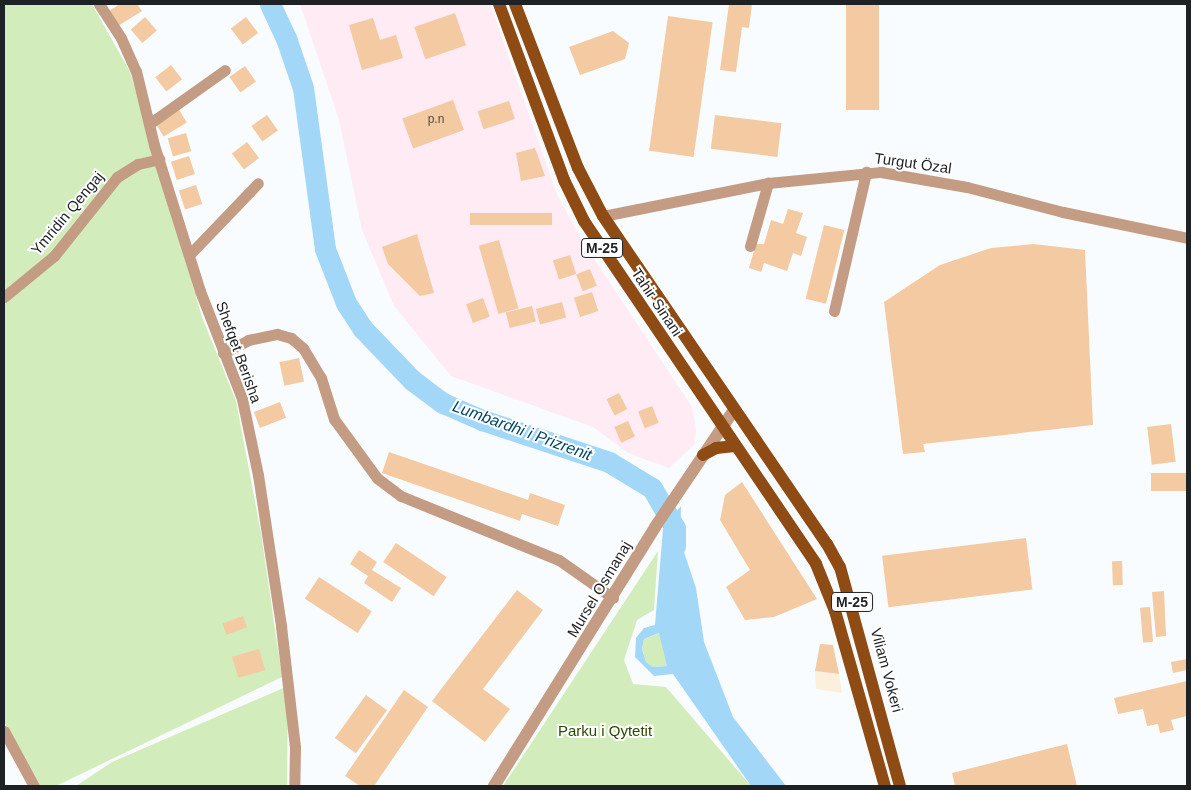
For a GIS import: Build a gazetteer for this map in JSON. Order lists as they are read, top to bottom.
{
  "streets": {
    "main road": ["M-25", "Tahir Sinani", "Viliam Vokeri"],
    "street": [
      "Turgut Özal",
      "Ymridin Qengaj",
      "Shefqet Berisha",
      "Mursel Osmanaj"
    ]
  },
  "crossings": [
    ["Turgut Özal", "Tahir Sinani"],
    ["Ymridin Qengaj", "Shefqet Berisha"],
    ["Tahir Sinani", "Mursel Osmanaj"],
    ["Tahir Sinani", "Viliam Vokeri"]
  ],
  "water": ["Lumbardhi i Prizrenit"],
  "parks": ["Parku i Qytetit"],
  "house_numbers": ["p.n"]
}
